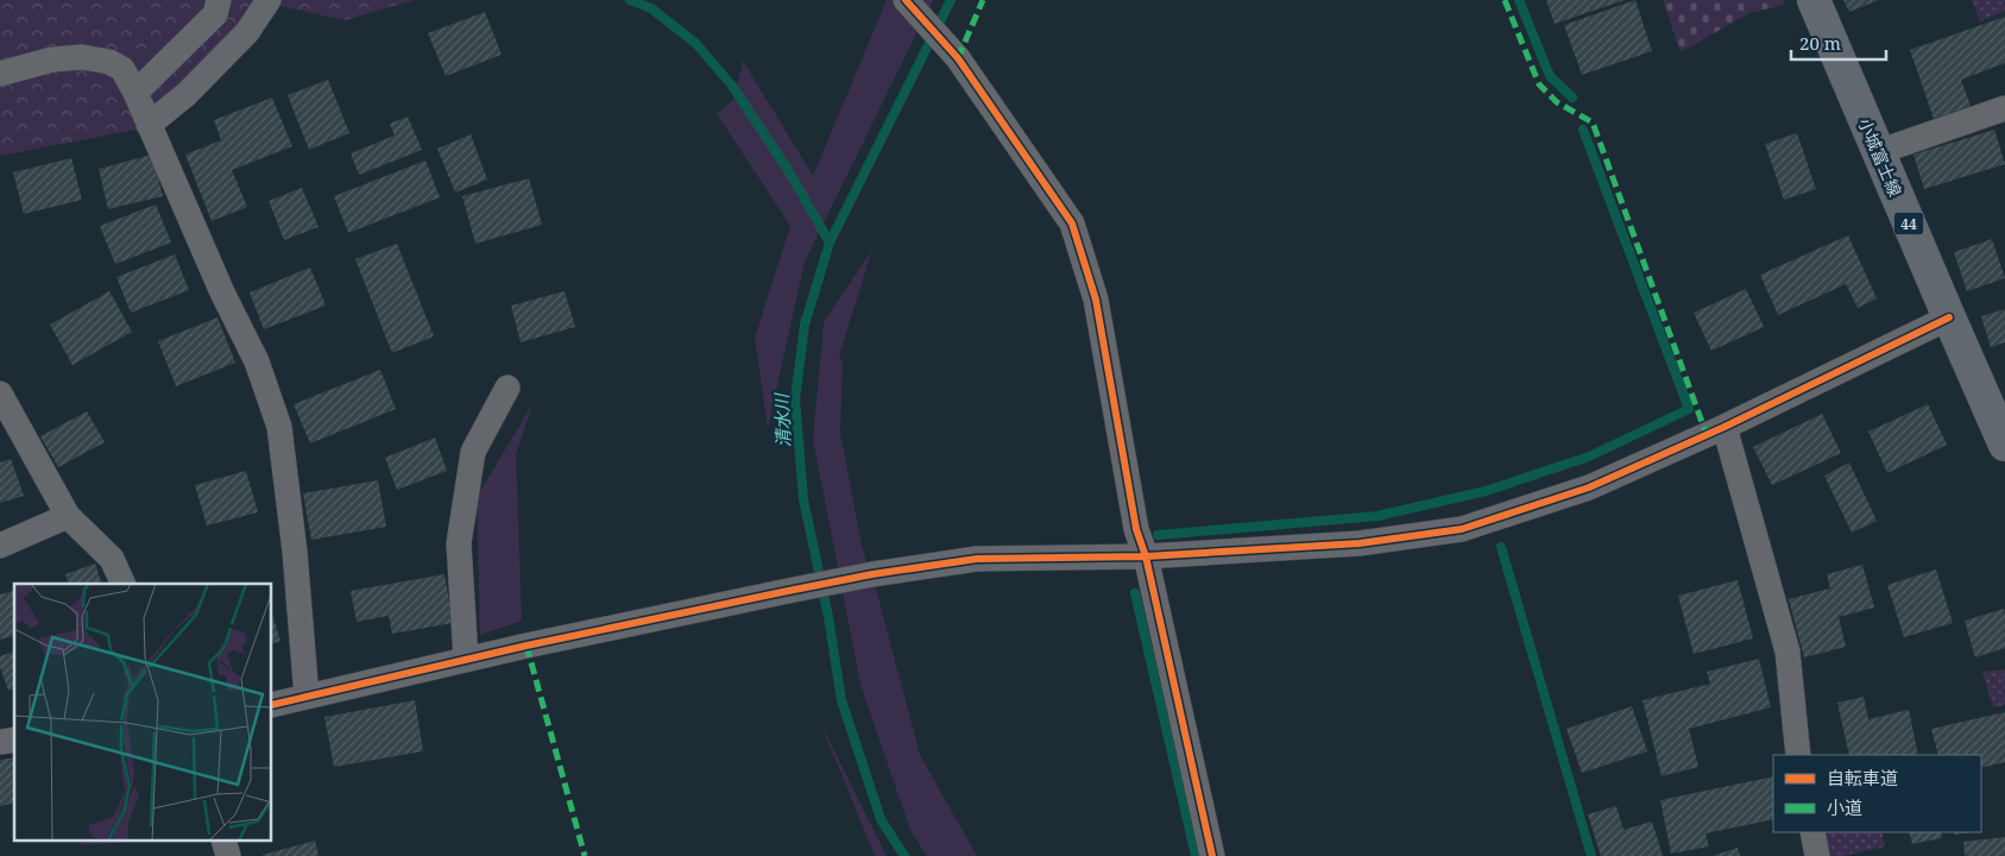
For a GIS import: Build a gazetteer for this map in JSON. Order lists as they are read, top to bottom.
{
  "streets": {
    "main road": ["小城富士線", "44"]
  },
  "water": ["清水川"],
  "legend": ["自転車道", "小道"],
  "scale_bar": "20 m"
}
